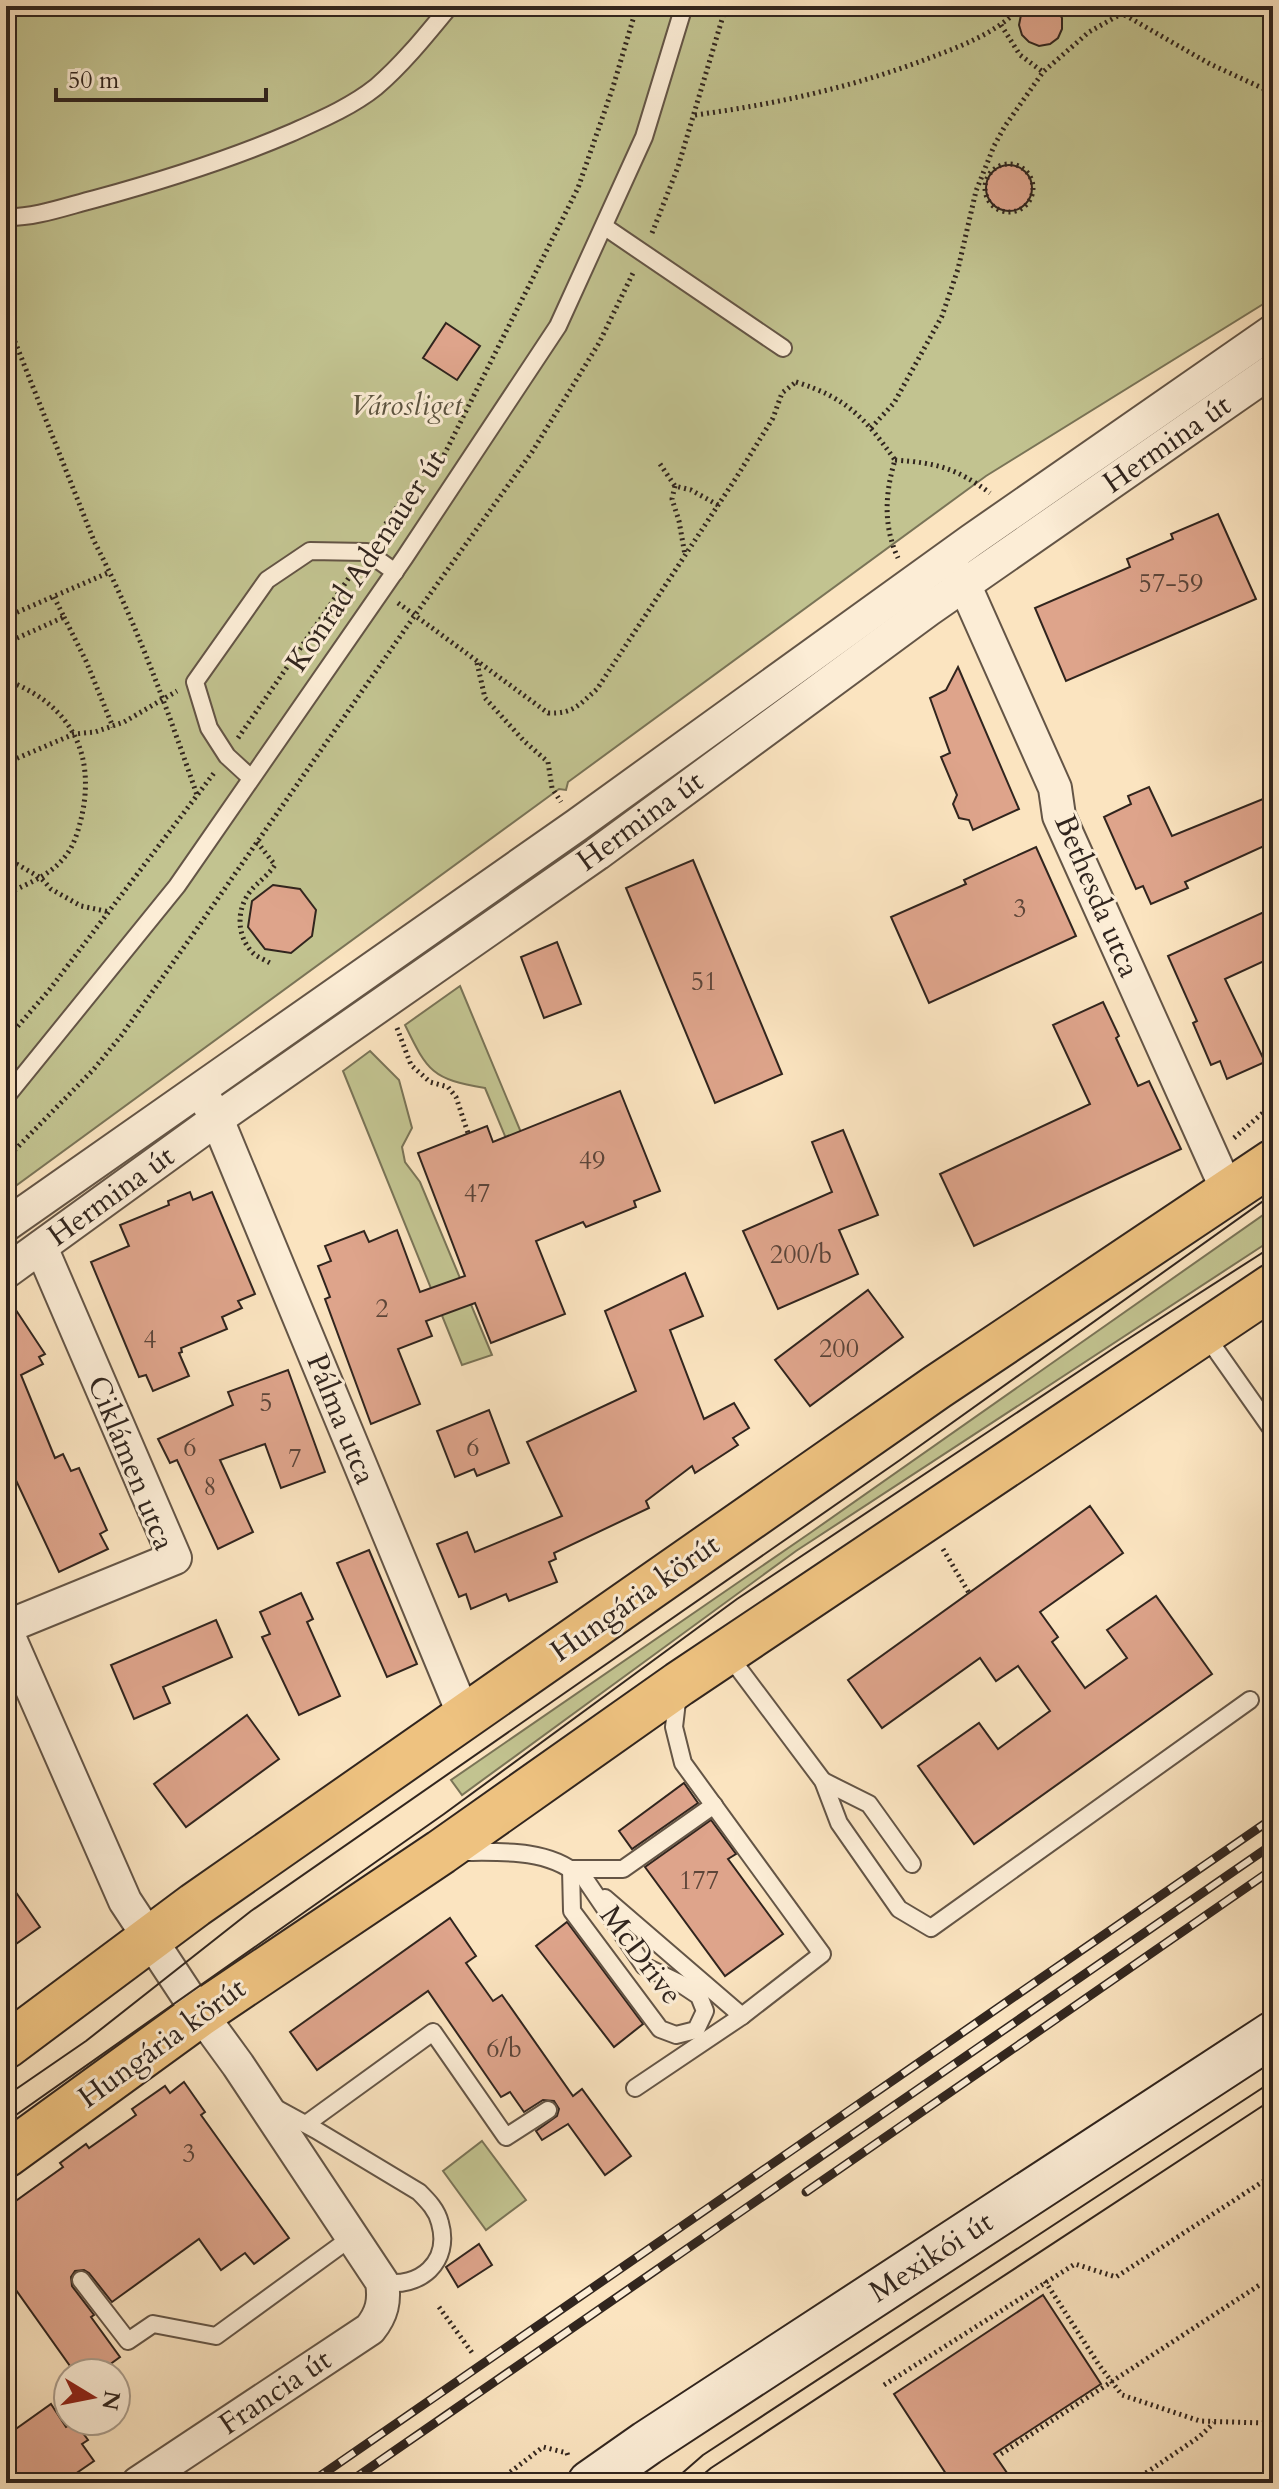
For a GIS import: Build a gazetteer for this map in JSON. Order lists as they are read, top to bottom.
{
  "streets": {
    "main road": ["Hungária körút"],
    "street": [
      "Hermina út",
      "Bethesda utca",
      "Pálma utca",
      "Ciklámen utca",
      "Mexikói út",
      "Francia út"
    ],
    "lane": ["Konrad Adenauer út", "McDrive"]
  },
  "crossings": [
    ["Hermina út", "Bethesda utca"],
    ["Hermina út", "Pálma utca"],
    ["Hermina út", "Ciklámen utca"],
    ["Bethesda utca", "Hungária körút"],
    ["Pálma utca", "Hungária körút"]
  ],
  "parks": ["Városliget"],
  "house_numbers": [
    "57-59",
    "3",
    "51",
    "49",
    "47",
    "200/b",
    "2",
    "4",
    "200",
    "5",
    "6",
    "6",
    "7",
    "8",
    "177",
    "6/b",
    "3"
  ],
  "scale_bar": "50 m",
  "north": "right"
}
